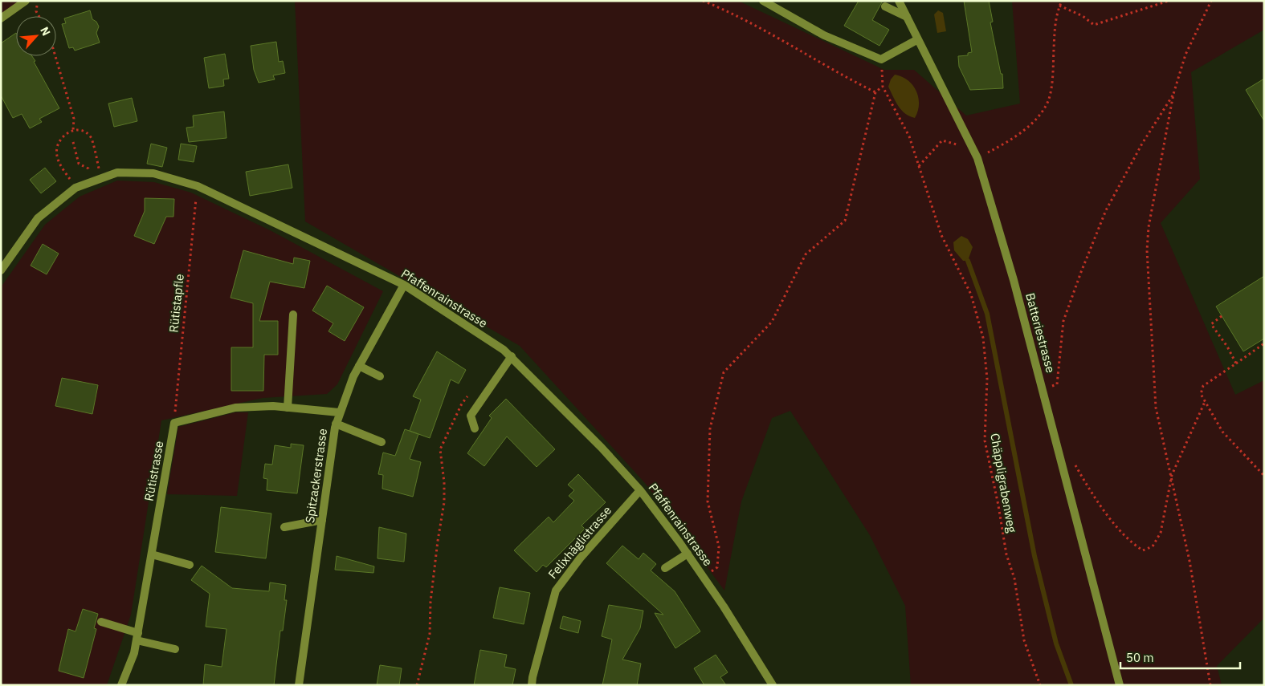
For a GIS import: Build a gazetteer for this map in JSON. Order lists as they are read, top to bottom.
{
  "streets": {
    "street": [
      "Pfaffenrainstrasse",
      "Batteriestrasse",
      "Rütistrasse",
      "Spitzackerstrasse",
      "Felixhäglistrasse"
    ],
    "path": ["Rütistapfle", "Chäppligrabenweg"]
  },
  "crossings": [
    ["Pfaffenrainstrasse", "Rütistapfle"],
    ["Pfaffenrainstrasse", "Spitzackerstrasse"],
    ["Pfaffenrainstrasse", "Felixhäglistrasse"],
    ["Rütistapfle", "Rütistrasse"]
  ],
  "scale_bar": "50 m",
  "north": "top right"
}
